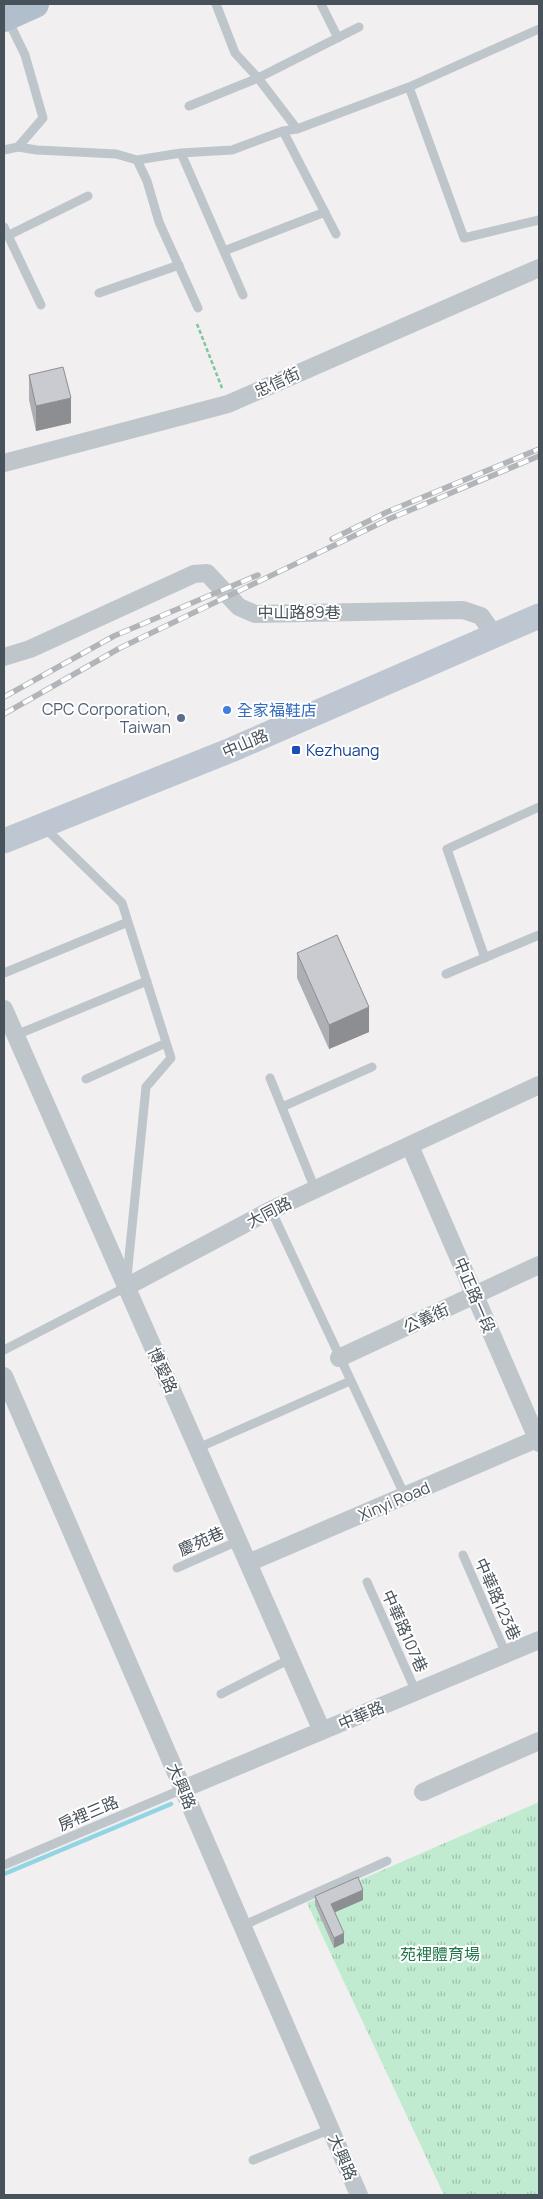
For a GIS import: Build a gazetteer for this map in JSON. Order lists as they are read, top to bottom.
{
  "streets": {
    "street": [
      "忠信街",
      "中山路89巷",
      "中山路",
      "大同路",
      "中正路一段",
      "公義街",
      "博愛路",
      "Xinyi Road",
      "中華路",
      "大興路"
    ],
    "lane": [
      "慶苑巷",
      "中華路123巷",
      "中華路107巷",
      "房裡三路"
    ]
  },
  "crossings": [
    ["中山路89巷", "中山路"],
    ["大同路", "中正路一段"],
    ["大同路", "博愛路"],
    ["中正路一段", "公義街"],
    ["中正路一段", "Xinyi Road"],
    ["博愛路", "Xinyi Road"],
    ["博愛路", "慶苑巷"],
    ["博愛路", "中華路"],
    ["中華路123巷", "中華路"],
    ["中華路107巷", "中華路"],
    ["中華路", "大興路"],
    ["中華路", "房裡三路"],
    ["大興路", "房裡三路"]
  ],
  "parks": ["苑裡體育場"],
  "places": {
    "other": ["全家福鞋店", "CPC Corporation, Taiwan"],
    "transit": ["Kezhuang"]
  }
}
